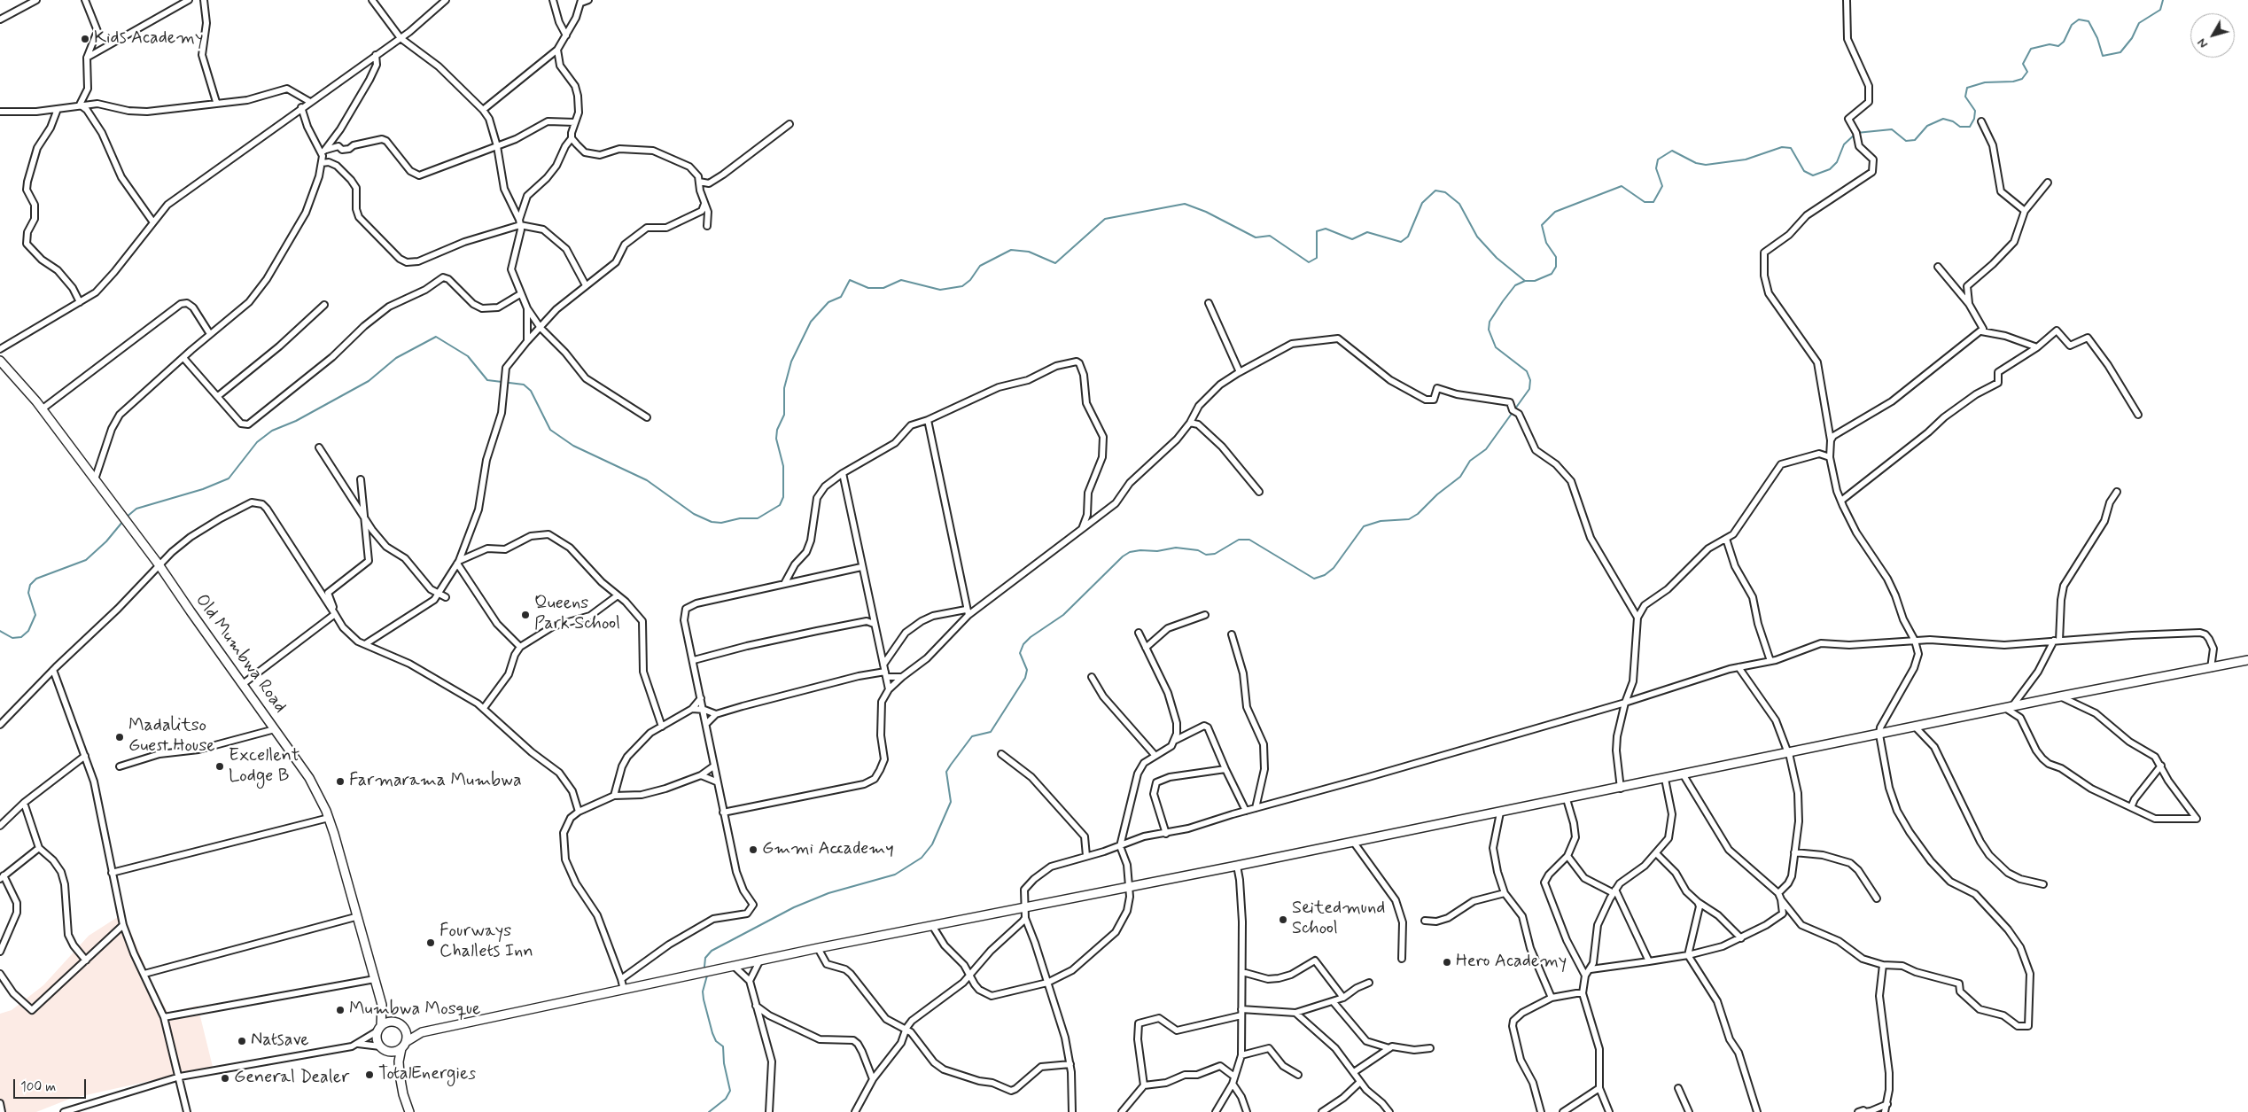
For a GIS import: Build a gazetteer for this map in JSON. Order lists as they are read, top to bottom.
{
  "streets": {
    "main road": ["Old Mumbwa Road"]
  },
  "places": [
    "Kids Academy",
    "Queens Park School",
    "Madalitso Guest House",
    "Excellent Lodge B",
    "Farmarama Mumbwa",
    "Gmmi Accademy",
    "Seitedmund School",
    "Fourways Challets Inn",
    "Hero Academy",
    "Mumbwa Mosque",
    "Natsave",
    "TotalEnergies",
    "General Dealer"
  ],
  "scale_bar": "100 m",
  "north": "bottom left"
}
